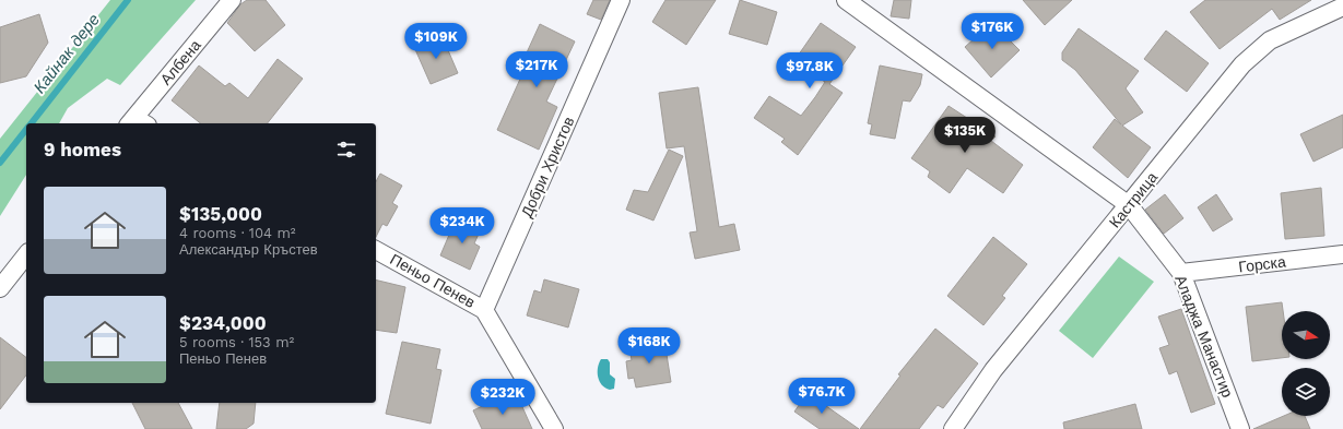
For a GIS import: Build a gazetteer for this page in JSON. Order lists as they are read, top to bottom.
{
  "streets": {
    "street": [
      "Албена",
      "Добри Христов",
      "Кастрица",
      "Горска",
      "Пеньо Пенев",
      "Аладжа Манастир"
    ]
  },
  "crossings": [
    ["Добри Христов", "Пеньо Пенев"],
    ["Кастрица", "Аладжа Манастир"],
    ["Горска", "Аладжа Манастир"]
  ],
  "water": ["Кайнак дере"],
  "north": "right",
  "page": {
    "price": [
      "$176K",
      "$109K",
      "$217K",
      "$97.8K",
      "$135K",
      "$234K",
      "$168K",
      "$76.7K",
      "$232K"
    ],
    "heading": "9 homes",
    "list": [
      {
        "name": "$135,000",
        "note": "4 rooms · 104 m² · Александър Кръстев"
      },
      {
        "name": "$234,000",
        "note": "5 rooms · 153 m² · Пеньо Пенев"
      }
    ]
  }
}
